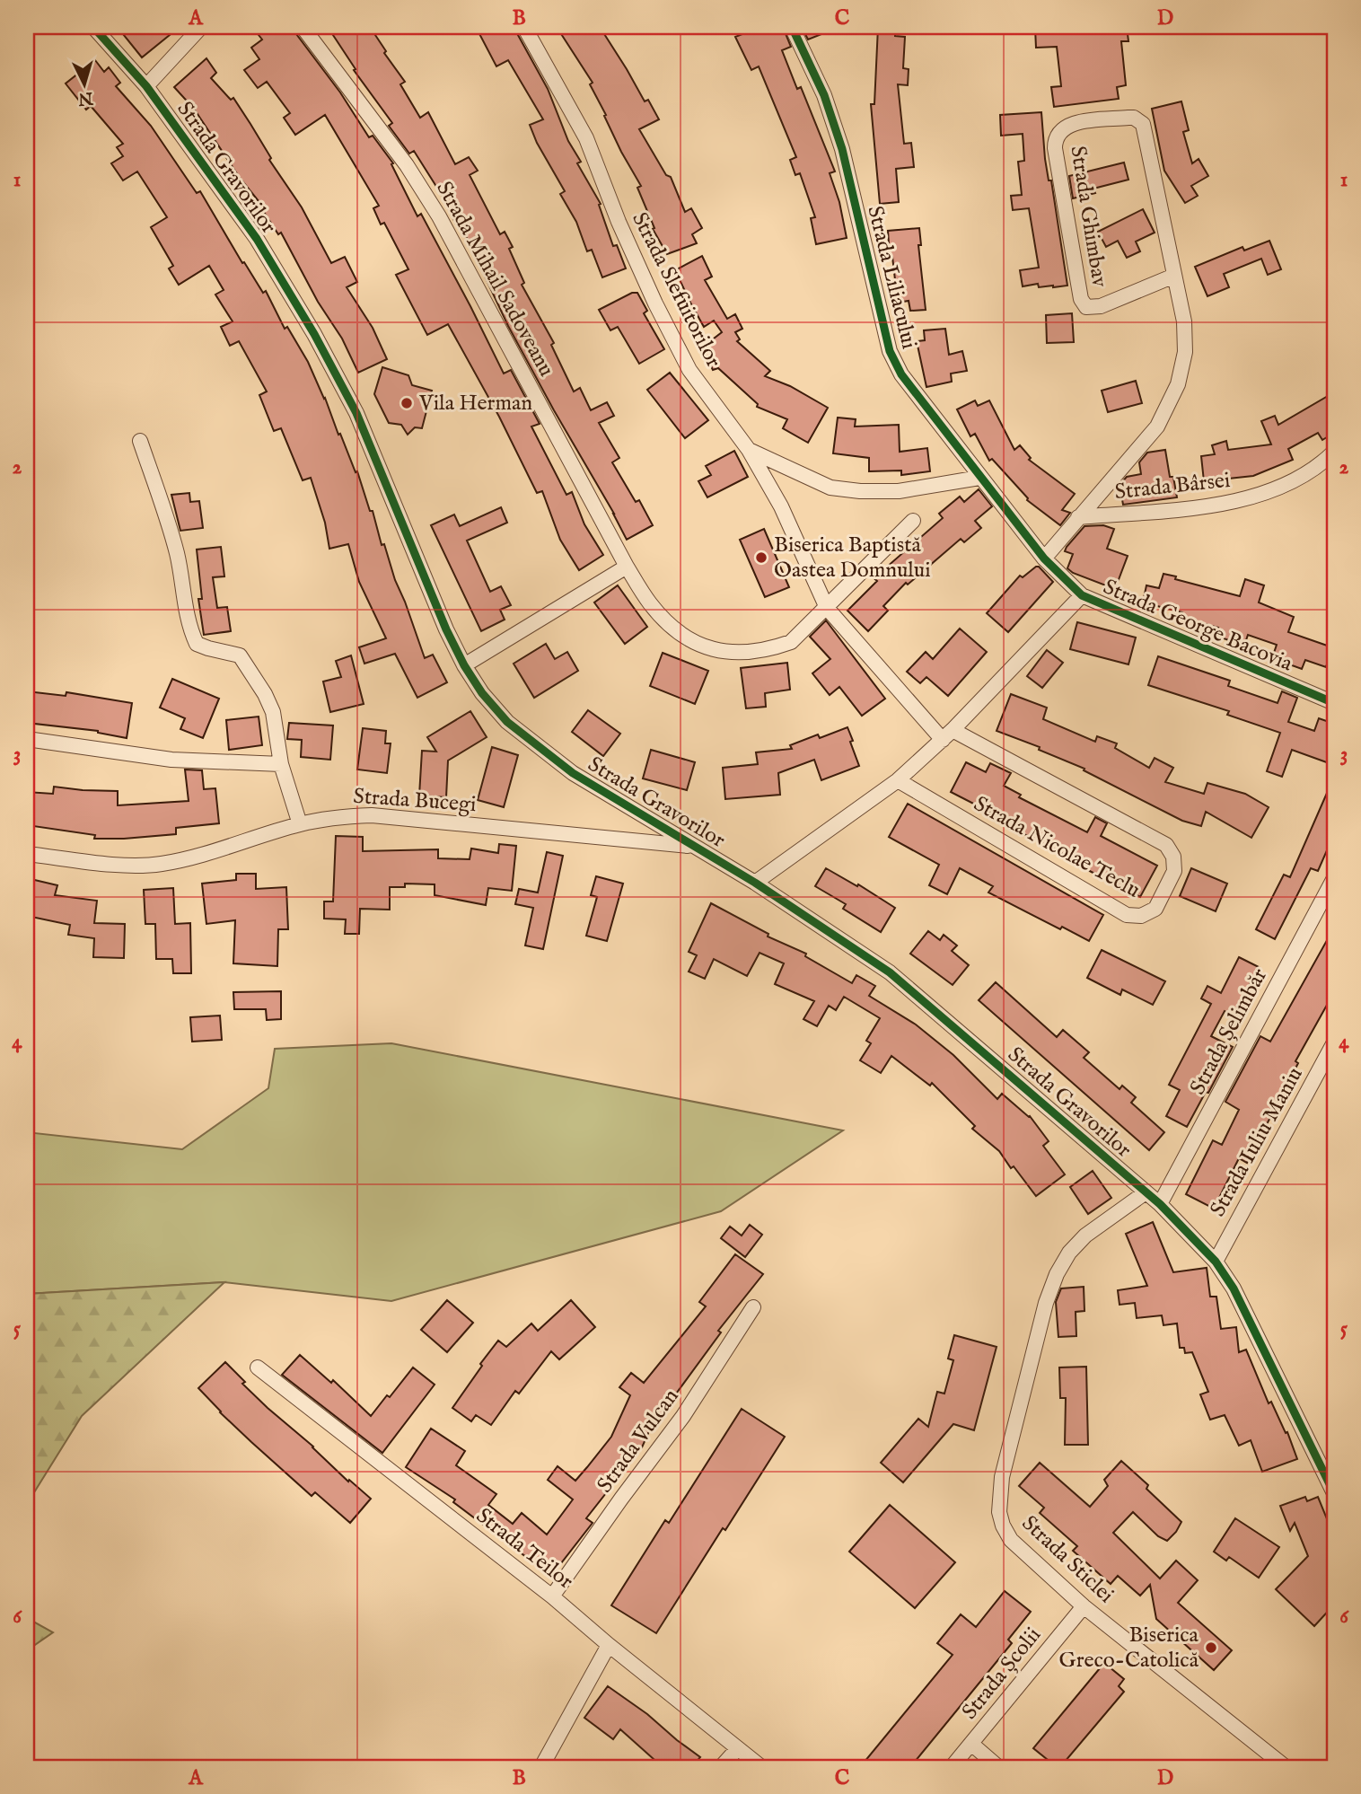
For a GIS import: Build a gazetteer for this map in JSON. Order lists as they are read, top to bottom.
{
  "streets": {
    "street": [
      "Strada Gravorilor",
      "Strada Ghimbav",
      "Strada Liliacului",
      "Strada Mihail Sadoveanu",
      "Strada Slefuitorilor",
      "Strada Bârsei",
      "Strada George Bacovia",
      "Strada Bucegi",
      "Strada Nicolae Teclu",
      "Strada Șelimbăr",
      "Strada Iuliu Maniu",
      "Strada Vulcan",
      "Strada Teilor",
      "Strada Sticlei",
      "Strada Școlii"
    ]
  },
  "crossings": [
    ["Strada Gravorilor", "Strada Bucegi"],
    ["Strada Gravorilor", "Strada Șelimbăr"],
    ["Strada Gravorilor", "Strada Iuliu Maniu"],
    ["Strada Gravorilor", "Strada Sticlei"],
    ["Strada Ghimbav", "Strada Liliacului"],
    ["Strada Ghimbav", "Strada Bârsei"],
    ["Strada Liliacului", "Strada Slefuitorilor"],
    ["Strada Liliacului", "Strada George Bacovia"],
    ["Strada Vulcan", "Strada Teilor"],
    ["Strada Sticlei", "Strada Școlii"]
  ],
  "places": ["Vila Herman", "Biserica Baptistă Oastea Domnului", "Biserica Greco-Catolică"],
  "north": "bottom",
  "grid": {
    "columns": [
      "A",
      "B",
      "C",
      "D"
    ],
    "rows": [
      "1",
      "2",
      "3",
      "4",
      "5",
      "6"
    ]
  }
}
